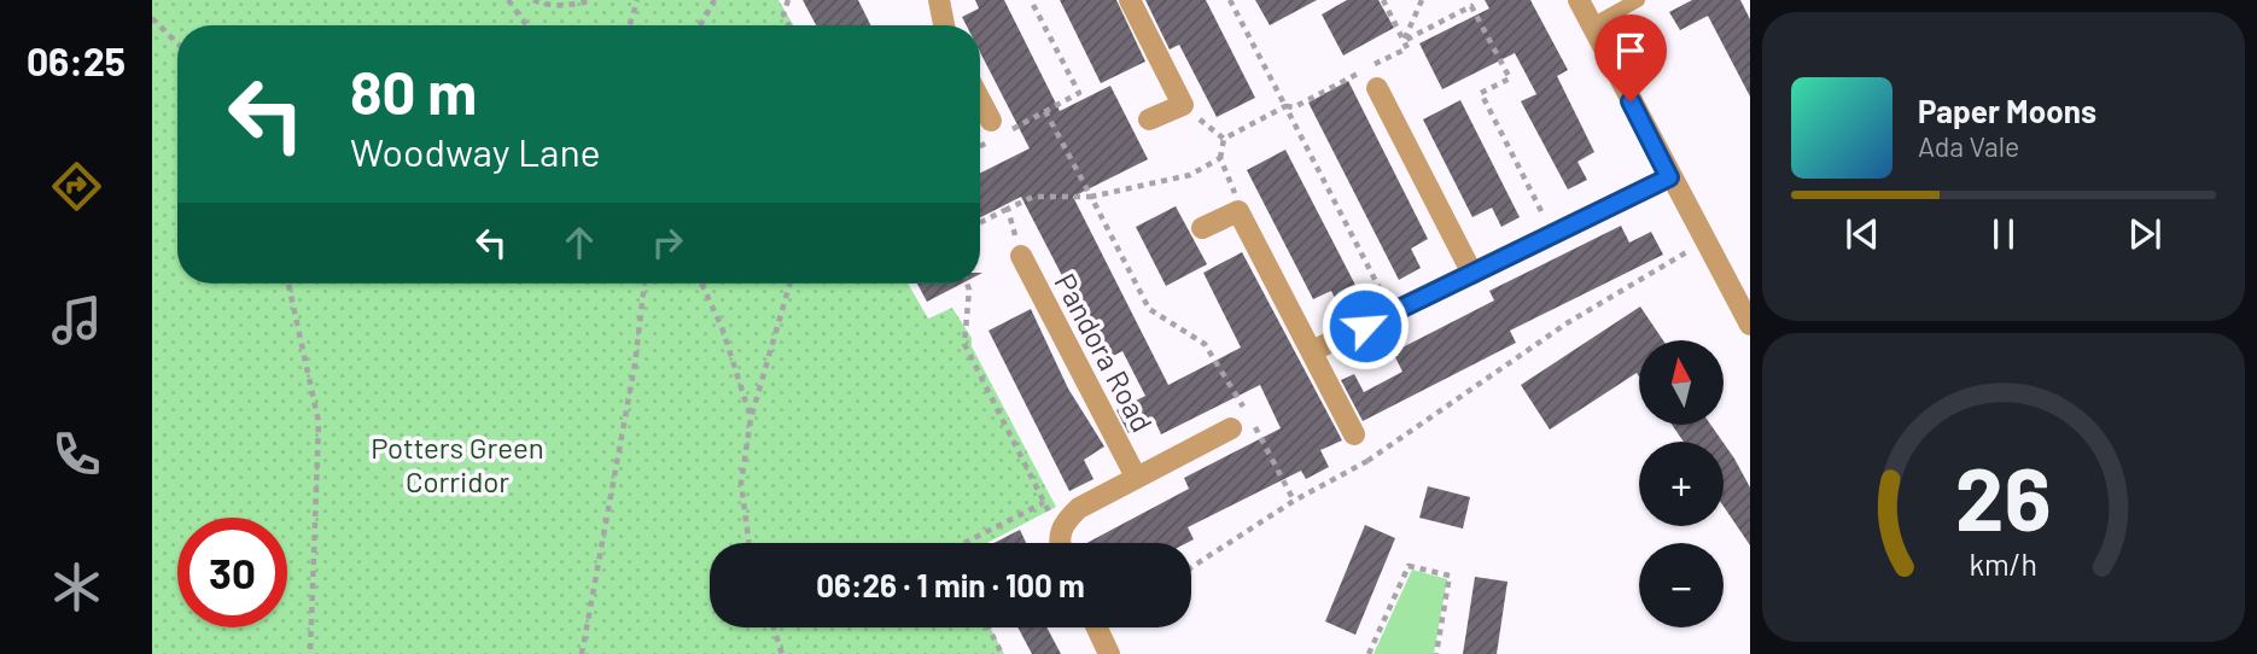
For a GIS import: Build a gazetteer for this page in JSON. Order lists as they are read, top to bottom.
{
  "streets": {
    "street": ["Pandora Road"]
  },
  "parks": ["Potters Green Corridor"],
  "north": "top",
  "page": {
    "tabs": "06:25",
    "turn": ["80 m", "Woodway Lane"],
    "song": ["Paper Moons", "Ada Vale"],
    "map_buttons": ["+", "−"],
    "limit": "30",
    "trip": "06:26 · 1 min · 100 m",
    "gauge": ["26", "km/h"]
  }
}
